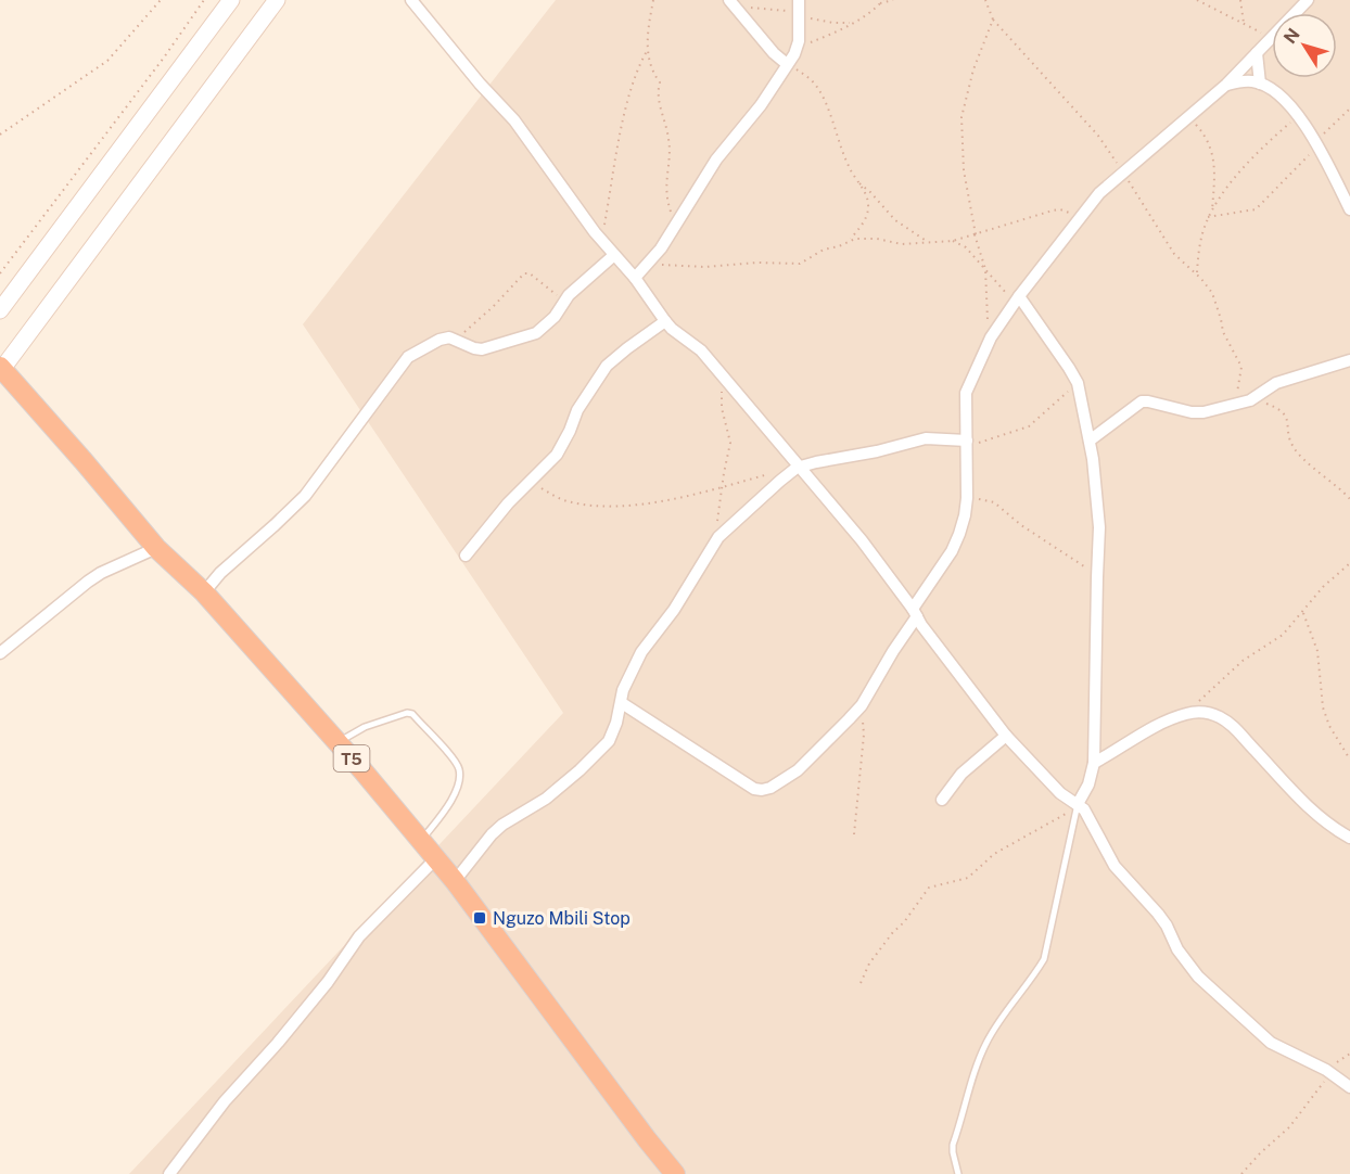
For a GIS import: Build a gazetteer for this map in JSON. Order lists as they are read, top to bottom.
{
  "streets": {
    "highway": ["T5"]
  },
  "places": {
    "transit": ["Nguzo Mbili Stop"]
  },
  "north": "top left"
}
